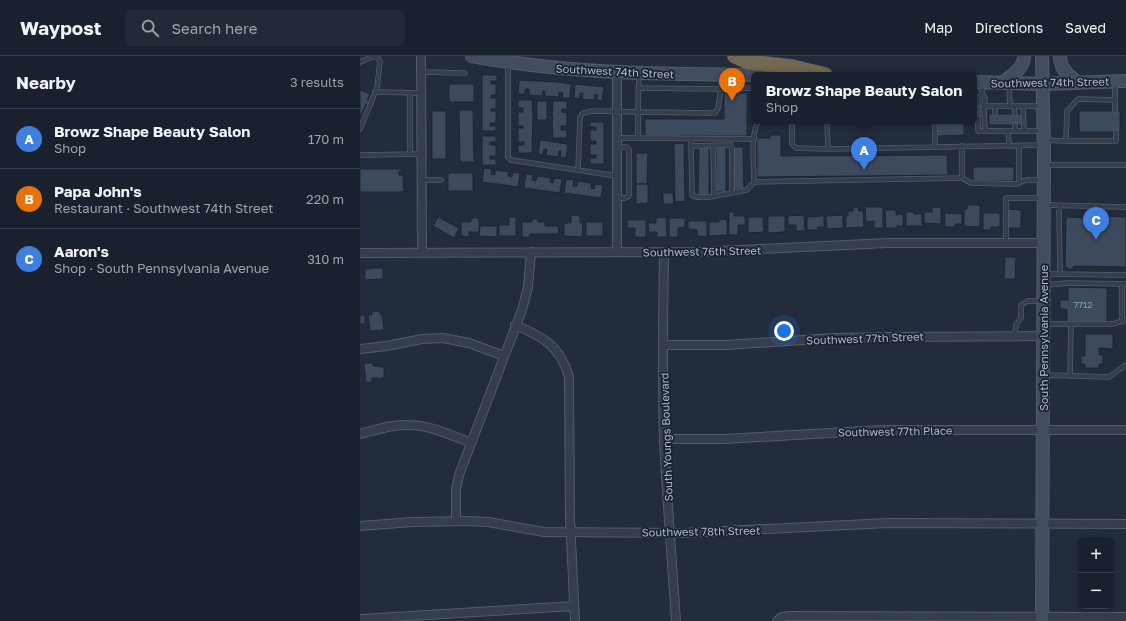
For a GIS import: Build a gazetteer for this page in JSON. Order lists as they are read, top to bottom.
{
  "streets": {
    "main road": ["Southwest 74th Street", "South Pennsylvania Avenue"],
    "street": [
      "Southwest 76th Street",
      "Southwest 77th Street",
      "Southwest 77th Place",
      "South Youngs Boulevard",
      "Southwest 78th Street"
    ]
  },
  "crossings": [
    ["Southwest 74th Street", "South Pennsylvania Avenue"],
    ["Southwest 76th Street", "South Pennsylvania Avenue"],
    ["Southwest 76th Street", "South Youngs Boulevard"],
    ["Southwest 77th Street", "South Pennsylvania Avenue"],
    ["Southwest 77th Street", "South Youngs Boulevard"],
    ["South Pennsylvania Avenue", "Southwest 77th Place"],
    ["South Pennsylvania Avenue", "Southwest 78th Street"],
    ["Southwest 77th Place", "South Youngs Boulevard"],
    ["South Youngs Boulevard", "Southwest 78th Street"]
  ],
  "house_numbers": ["7712"],
  "page": {
    "header": "Waypost",
    "search": "Search here",
    "nav": ["Map", "Directions", "Saved"],
    "heading": ["Nearby", "3 results"],
    "pins": ["B", "A", "C"],
    "popup": ["Browz Shape Beauty Salon", "Shop"],
    "list": [
      {
        "mark": "A",
        "name": "Browz Shape Beauty Salon",
        "note": "Shop",
        "value": "170 m"
      },
      {
        "mark": "B",
        "name": "Papa John's",
        "note": "Restaurant · Southwest 74th Street",
        "value": "220 m"
      },
      {
        "mark": "C",
        "name": "Aaron's",
        "note": "Shop · South Pennsylvania Avenue",
        "value": "310 m"
      }
    ],
    "map_buttons": ["+", "−"]
  }
}
